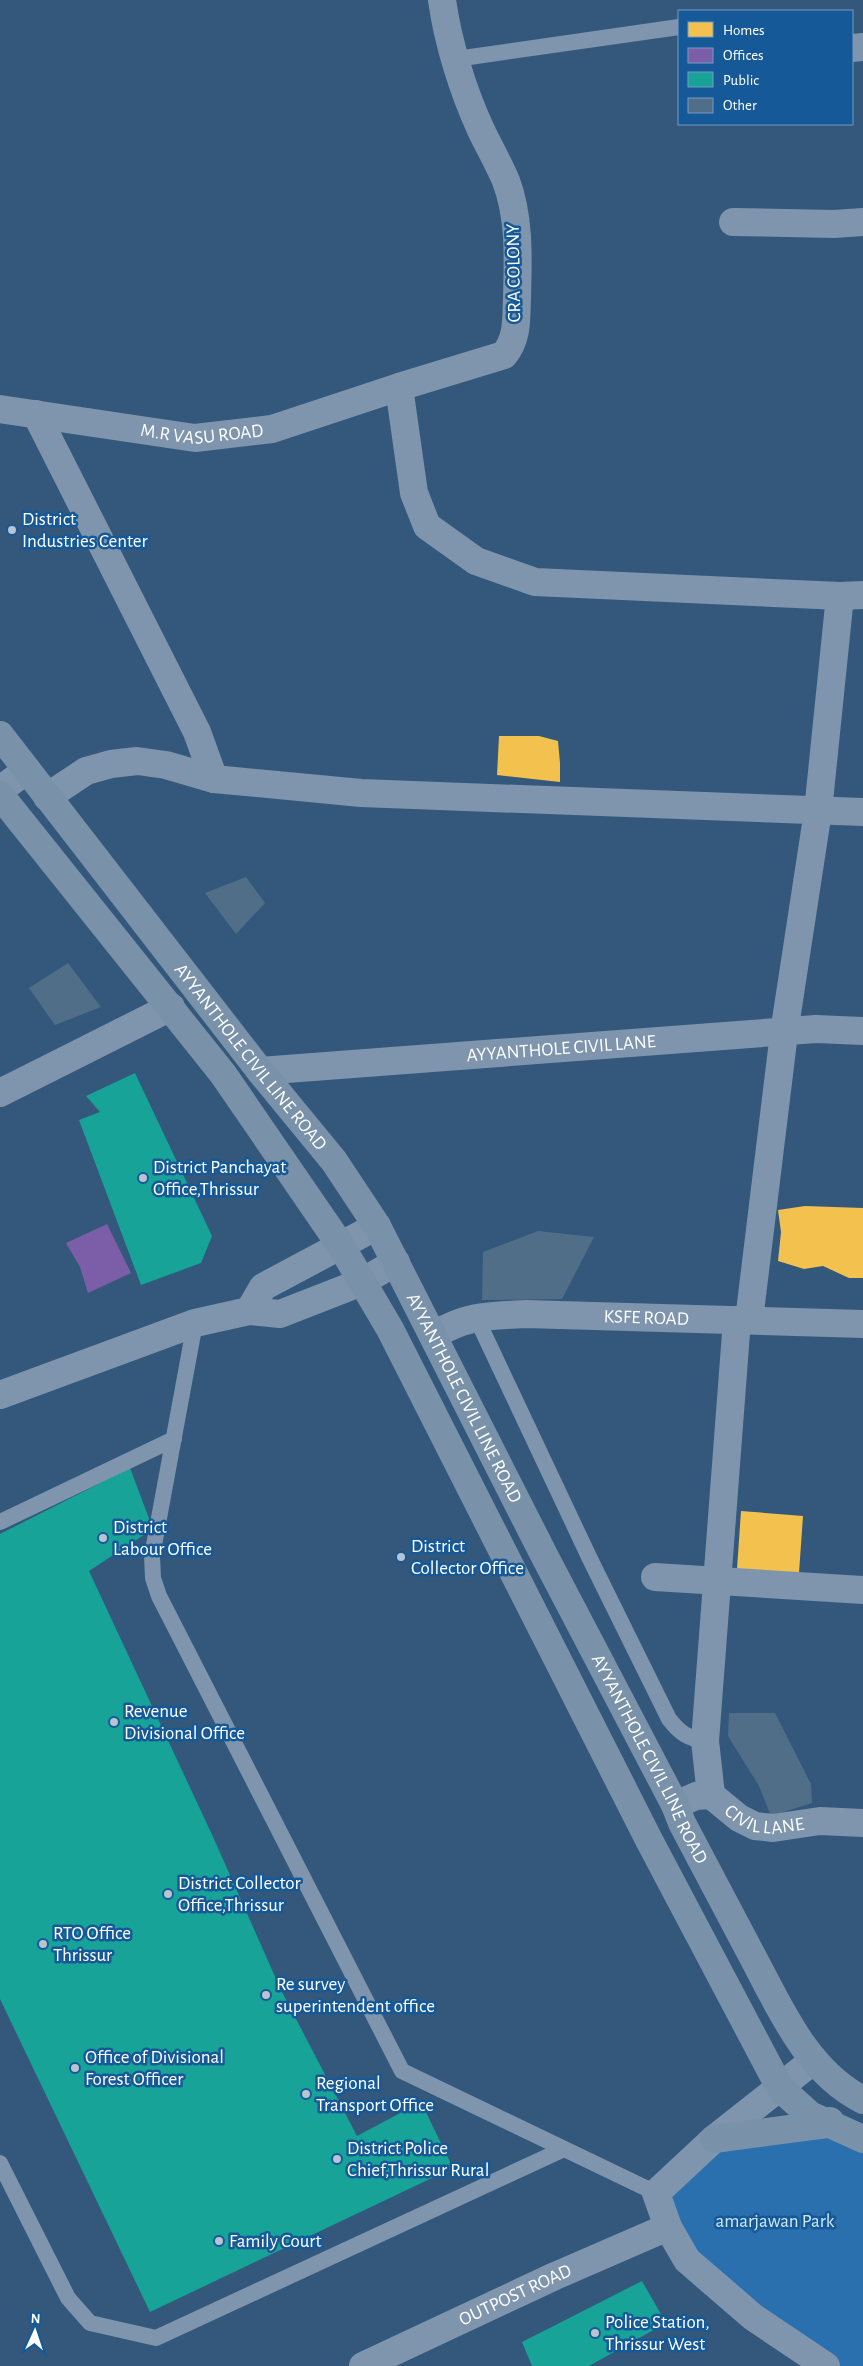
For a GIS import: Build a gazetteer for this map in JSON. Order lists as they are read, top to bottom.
{
  "streets": {
    "main road": ["AYYANTHOLE CIVIL LINE ROAD"],
    "street": [
      "CRA COLONY",
      "M.R VASU ROAD",
      "AYYANTHOLE CIVIL LANE",
      "KSFE ROAD",
      "CIVIL LANE",
      "OUTPOST ROAD"
    ]
  },
  "crossings": [
    ["CRA COLONY", "M.R VASU ROAD"],
    ["AYYANTHOLE CIVIL LANE", "AYYANTHOLE CIVIL LINE ROAD"],
    ["AYYANTHOLE CIVIL LINE ROAD", "KSFE ROAD"],
    ["AYYANTHOLE CIVIL LINE ROAD", "CIVIL LANE"]
  ],
  "parks": ["amarjawan Park"],
  "places": [
    "District Industries Center",
    "District Panchayat Office,Thrissur",
    "District Labour Office",
    "District Collector Office",
    "Revenue Divisional Office",
    "District Collector Office,Thrissur",
    "RTO Office Thrissur",
    "Re survey superintendent office",
    "Office of Divisional Forest Officer",
    "Regional Transport Office",
    "District Police Chief,Thrissur Rural",
    "Family Court",
    "Police Station, Thrissur West"
  ],
  "legend": [
    "Homes",
    "Offices",
    "Public",
    "Other"
  ],
  "north": "top"
}
